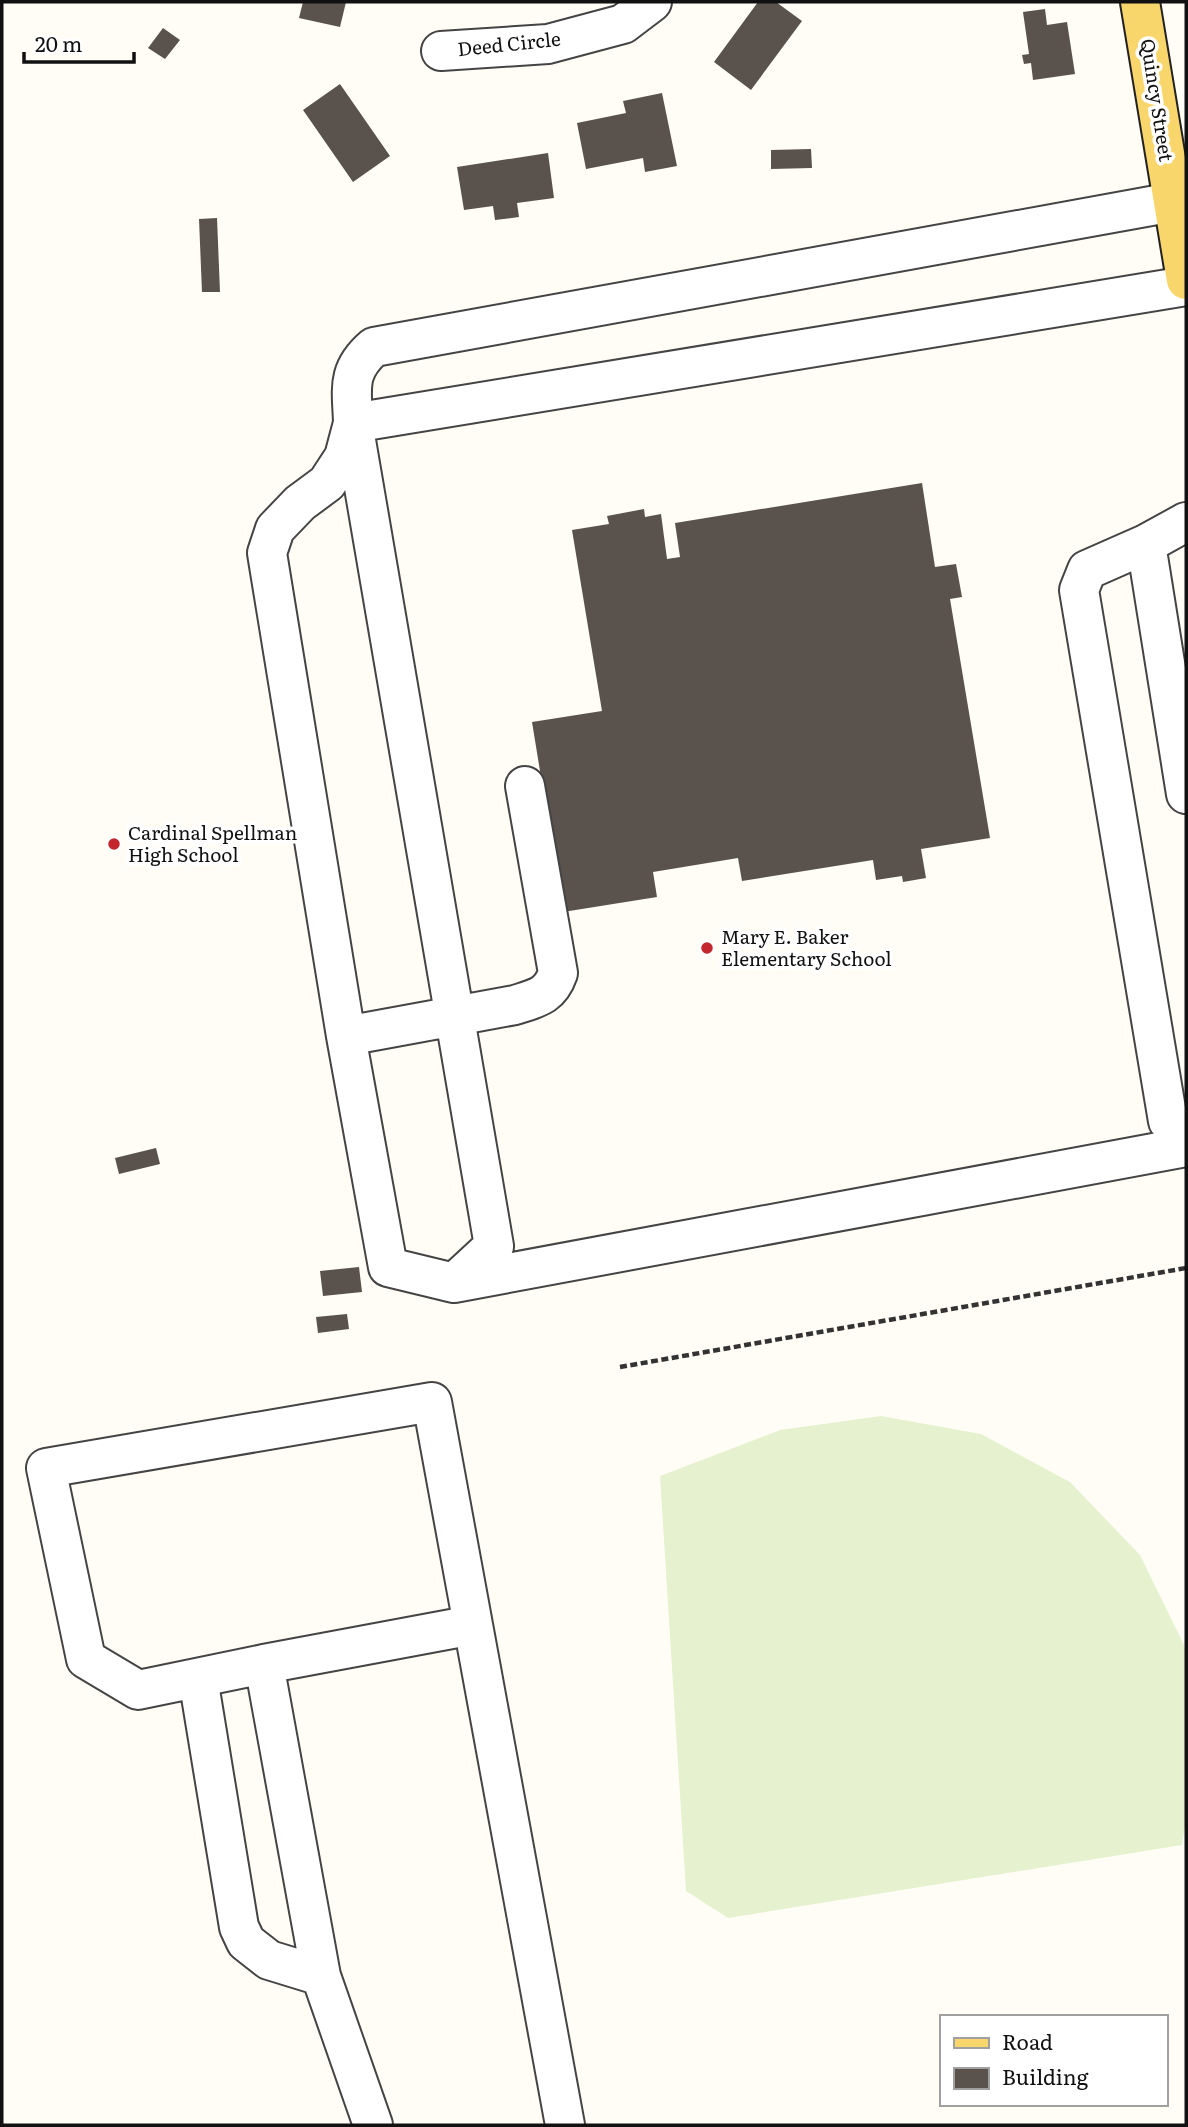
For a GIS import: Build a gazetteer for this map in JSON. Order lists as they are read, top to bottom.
{
  "streets": {
    "main road": ["Quincy Street"],
    "street": ["Deed Circle"]
  },
  "places": ["Cardinal Spellman High School", "Mary E. Baker Elementary School"],
  "legend": ["Road", "Building"],
  "scale_bar": "20 m"
}
